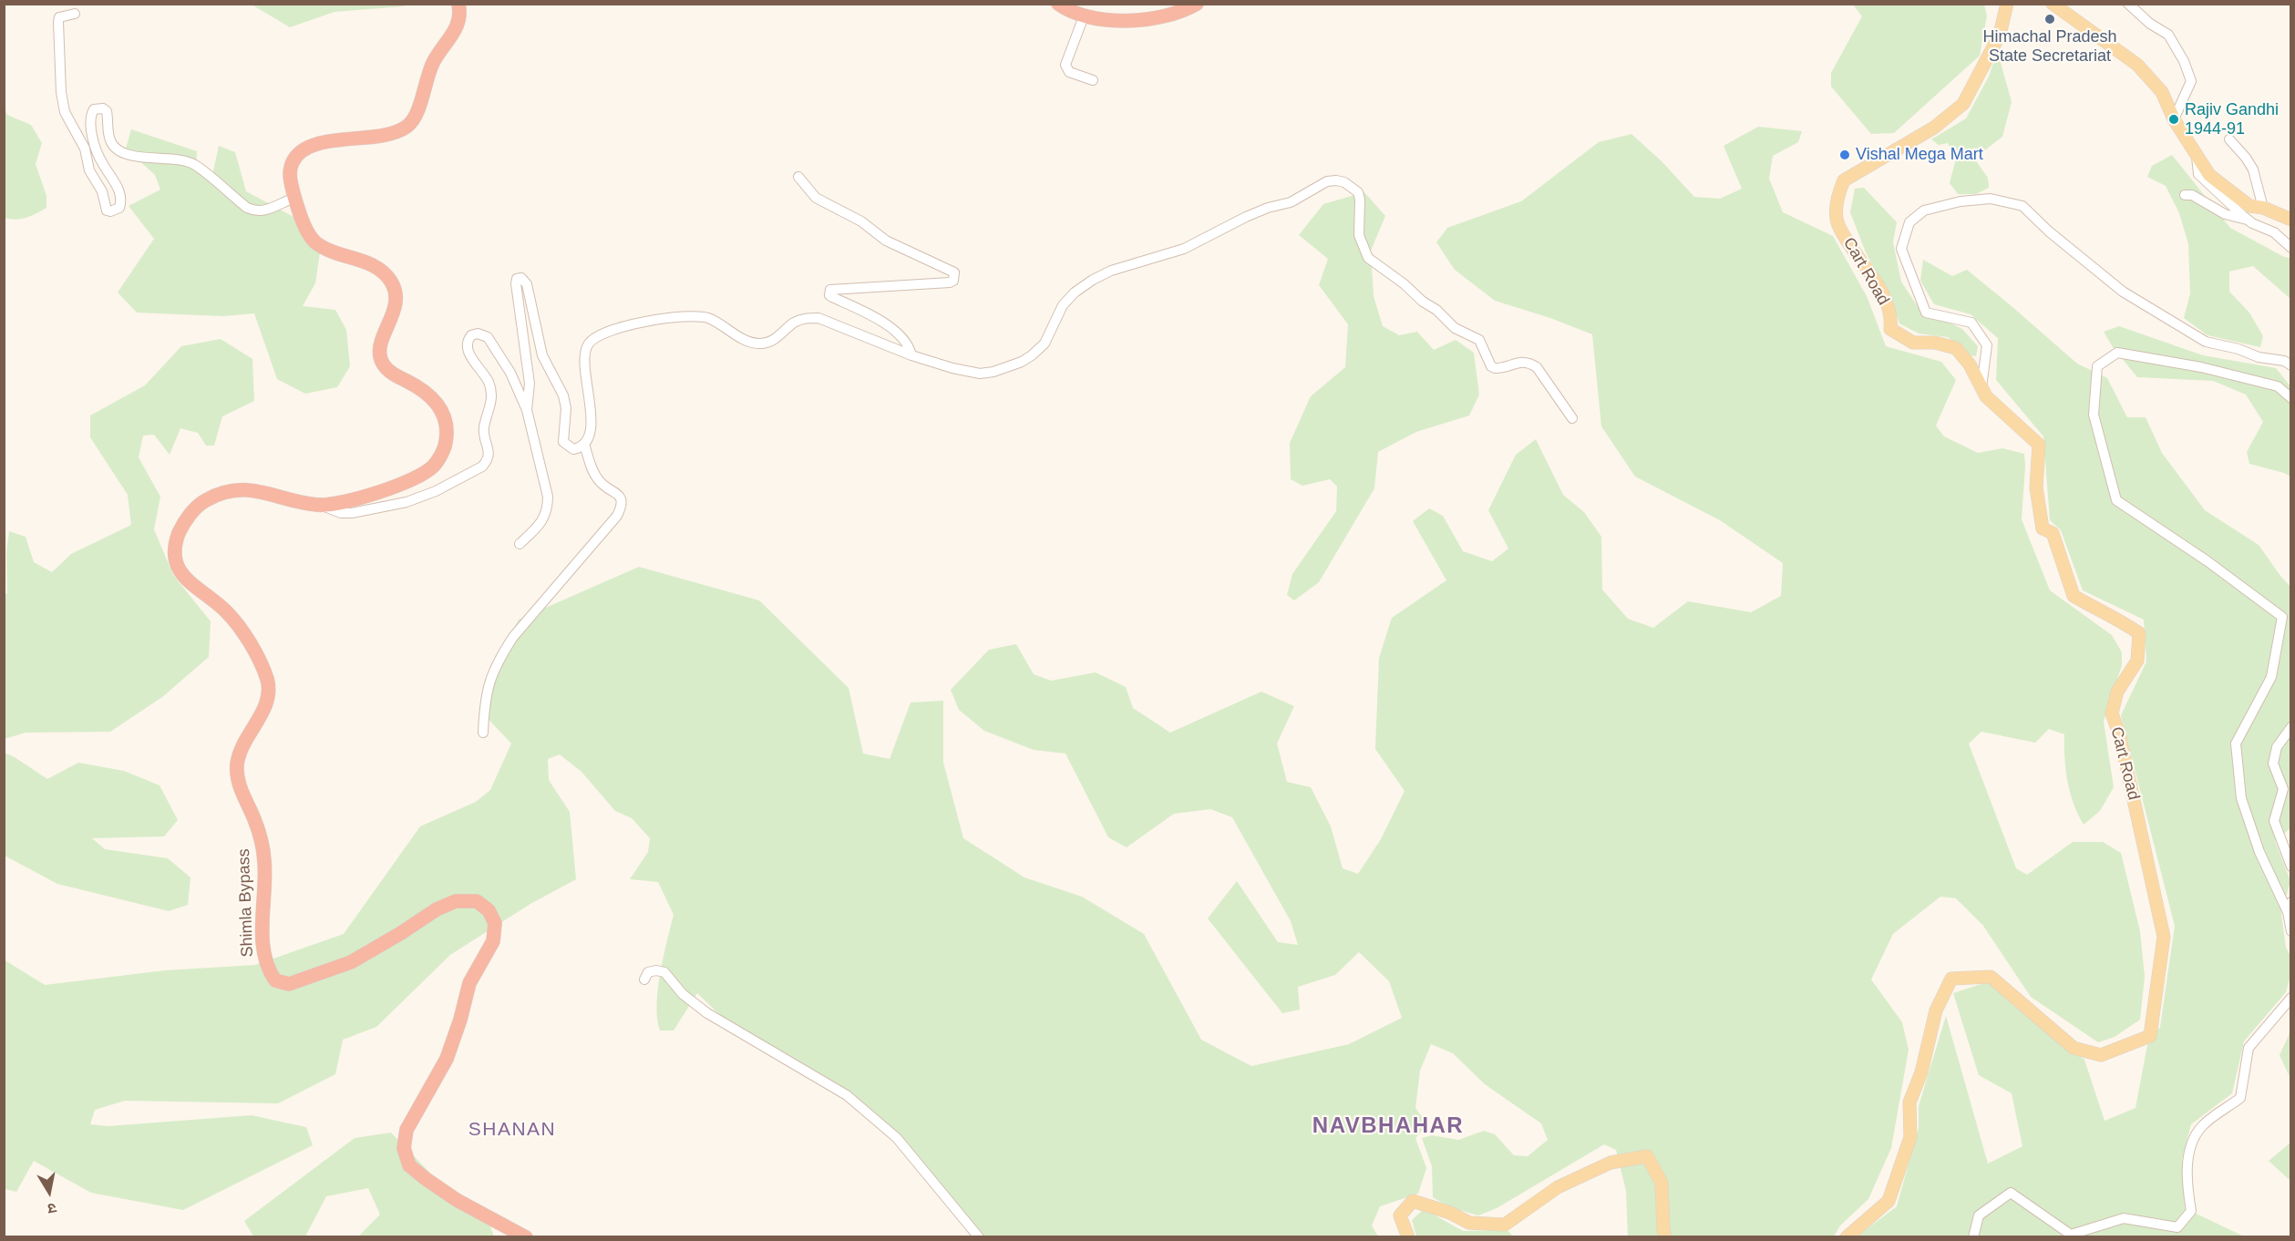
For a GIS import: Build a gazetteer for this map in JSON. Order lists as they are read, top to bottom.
{
  "streets": {
    "highway": ["Shimla Bypass"],
    "main road": ["Cart Road"]
  },
  "districts": ["NAVBHAHAR", "SHANAN"],
  "places": ["Himachal Pradesh State Secretariat", "Rajiv Gandhi 1944-91", "Vishal Mega Mart"],
  "north": "bottom"
}
